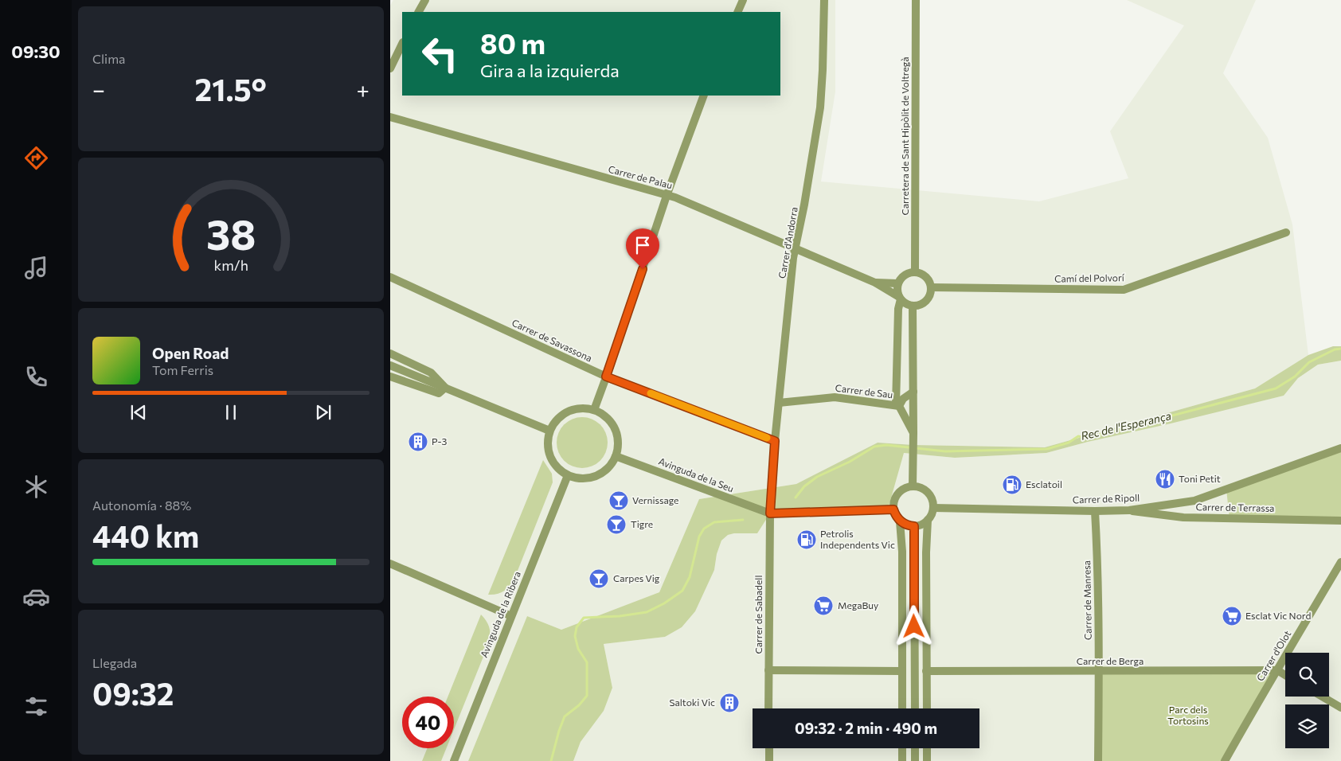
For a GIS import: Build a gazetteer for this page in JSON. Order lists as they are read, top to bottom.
{
  "streets": {
    "street": [
      "Carretera de Sant Hipòlit de Voltregà",
      "Carrer de Palau",
      "Carrer d'Andorra",
      "Camí del Polvorí",
      "Carrer de Savassona",
      "Carrer de Sau",
      "Avinguda de la Seu",
      "Carrer de Ripoll",
      "Carrer de Terrassa",
      "Carrer de Manresa",
      "Avinguda de la Ribera",
      "Carrer de Sabadell",
      "Carrer d'Olot",
      "Carrer de Berga"
    ]
  },
  "crossings": [
    ["Carretera de Sant Hipòlit de Voltregà", "Carrer de Palau"],
    ["Carretera de Sant Hipòlit de Voltregà", "Camí del Polvorí"],
    ["Carrer de Palau", "Carrer d'Andorra"],
    ["Carrer de Palau", "Camí del Polvorí"],
    ["Carrer d'Andorra", "Carrer de Savassona"],
    ["Carrer d'Andorra", "Carrer de Sau"],
    ["Carrer d'Andorra", "Avinguda de la Seu"],
    ["Carrer d'Andorra", "Carrer de Sabadell"],
    ["Avinguda de la Seu", "Avinguda de la Ribera"],
    ["Avinguda de la Seu", "Carrer de Sabadell"],
    ["Carrer de Ripoll", "Carrer de Terrassa"],
    ["Carrer de Ripoll", "Carrer de Manresa"],
    ["Carrer de Manresa", "Carrer de Berga"],
    ["Carrer d'Olot", "Carrer de Berga"]
  ],
  "water": ["Rec de l'Esperança"],
  "parks": ["Parc dels Tortosins"],
  "places": {
    "building": ["P-3", "Saltoki Vic"],
    "restaurant": ["Toni Petit"],
    "fuel station": ["Esclatoil", "Petrolis Independents Vic"],
    "bar": ["Vernissage", "Tigre", "Carpes Vig"],
    "supermarket": ["MegaBuy", "Esclat Vic Nord"]
  },
  "page": {
    "tabs": "09:30",
    "tile": [
      "Clima",
      ["Autonomía · 88%", "440 km"],
      ["Llegada", "09:32"]
    ],
    "turn": ["80 m", "Gira a la izquierda"],
    "heat": ["−", "21.5°", "+"],
    "song": ["Open Road", "Tom Ferris"],
    "limit": "40",
    "trip": "09:32 · 2 min · 490 m",
    "gauge": ["38", "km/h"]
  }
}
